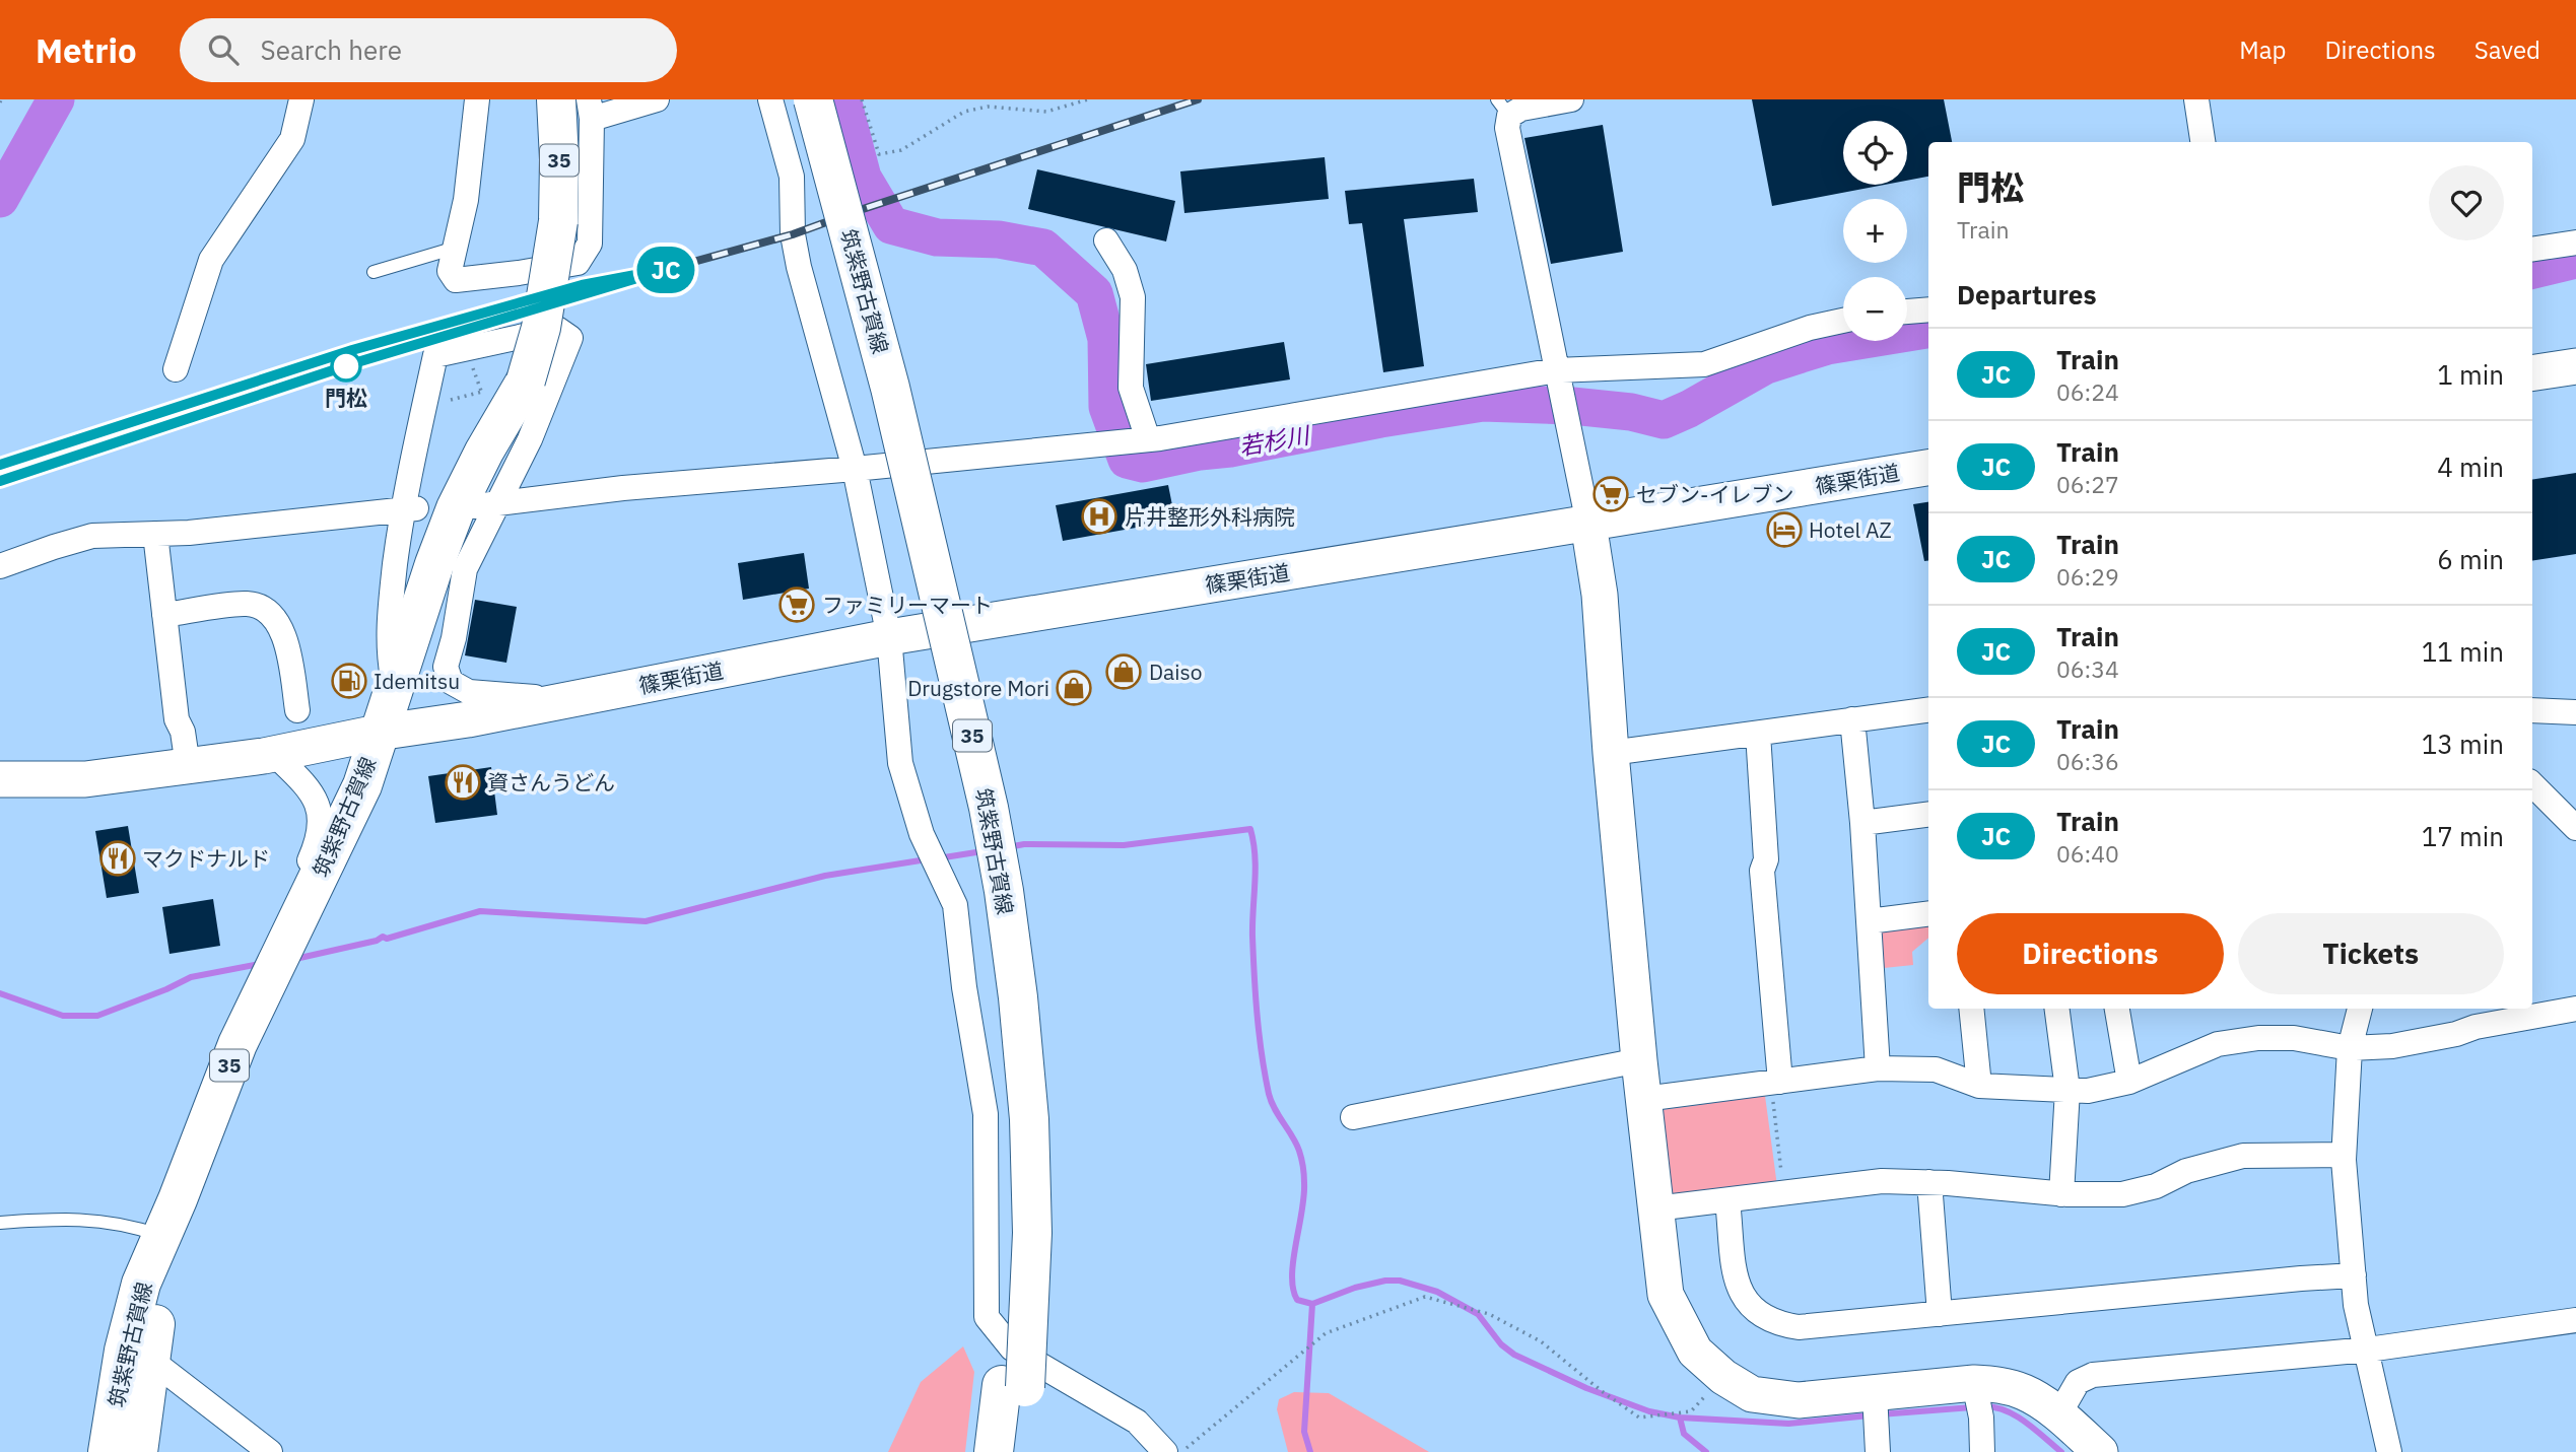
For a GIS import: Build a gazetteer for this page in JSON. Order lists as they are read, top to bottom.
{
  "streets": {
    "main road": ["35", "筑紫野古賀線", "篠栗街道"]
  },
  "crossings": [
    ["筑紫野古賀線", "篠栗街道"]
  ],
  "water": ["若杉川"],
  "places": {
    "other": ["門松"],
    "supermarket": ["セブン-イレブン", "ファミリーマート"],
    "hospital": ["片井整形外科病院"],
    "hotel": ["Hotel AZ"],
    "shop": ["Daiso", "Drugstore Mori"],
    "fuel station": ["Idemitsu"],
    "restaurant": ["資さんうどん", "マクドナルド"]
  },
  "page": {
    "header": "Metrio",
    "search": "Search here",
    "nav": ["Map", "Directions", "Saved"],
    "on_map": "JC",
    "map_buttons": ["+", "−"],
    "heading": [
      ["門松", "Train"],
      "Departures"
    ],
    "list": [
      {
        "mark": "JC",
        "name": "Train",
        "note": "06:24",
        "value": "1 min"
      },
      {
        "mark": "JC",
        "name": "Train",
        "note": "06:27",
        "value": "4 min"
      },
      {
        "mark": "JC",
        "name": "Train",
        "note": "06:29",
        "value": "6 min"
      },
      {
        "mark": "JC",
        "name": "Train",
        "note": "06:34",
        "value": "11 min"
      },
      {
        "mark": "JC",
        "name": "Train",
        "note": "06:36",
        "value": "13 min"
      },
      {
        "mark": "JC",
        "name": "Train",
        "note": "06:40",
        "value": "17 min"
      }
    ],
    "buttons": ["Directions", "Tickets"]
  }
}
